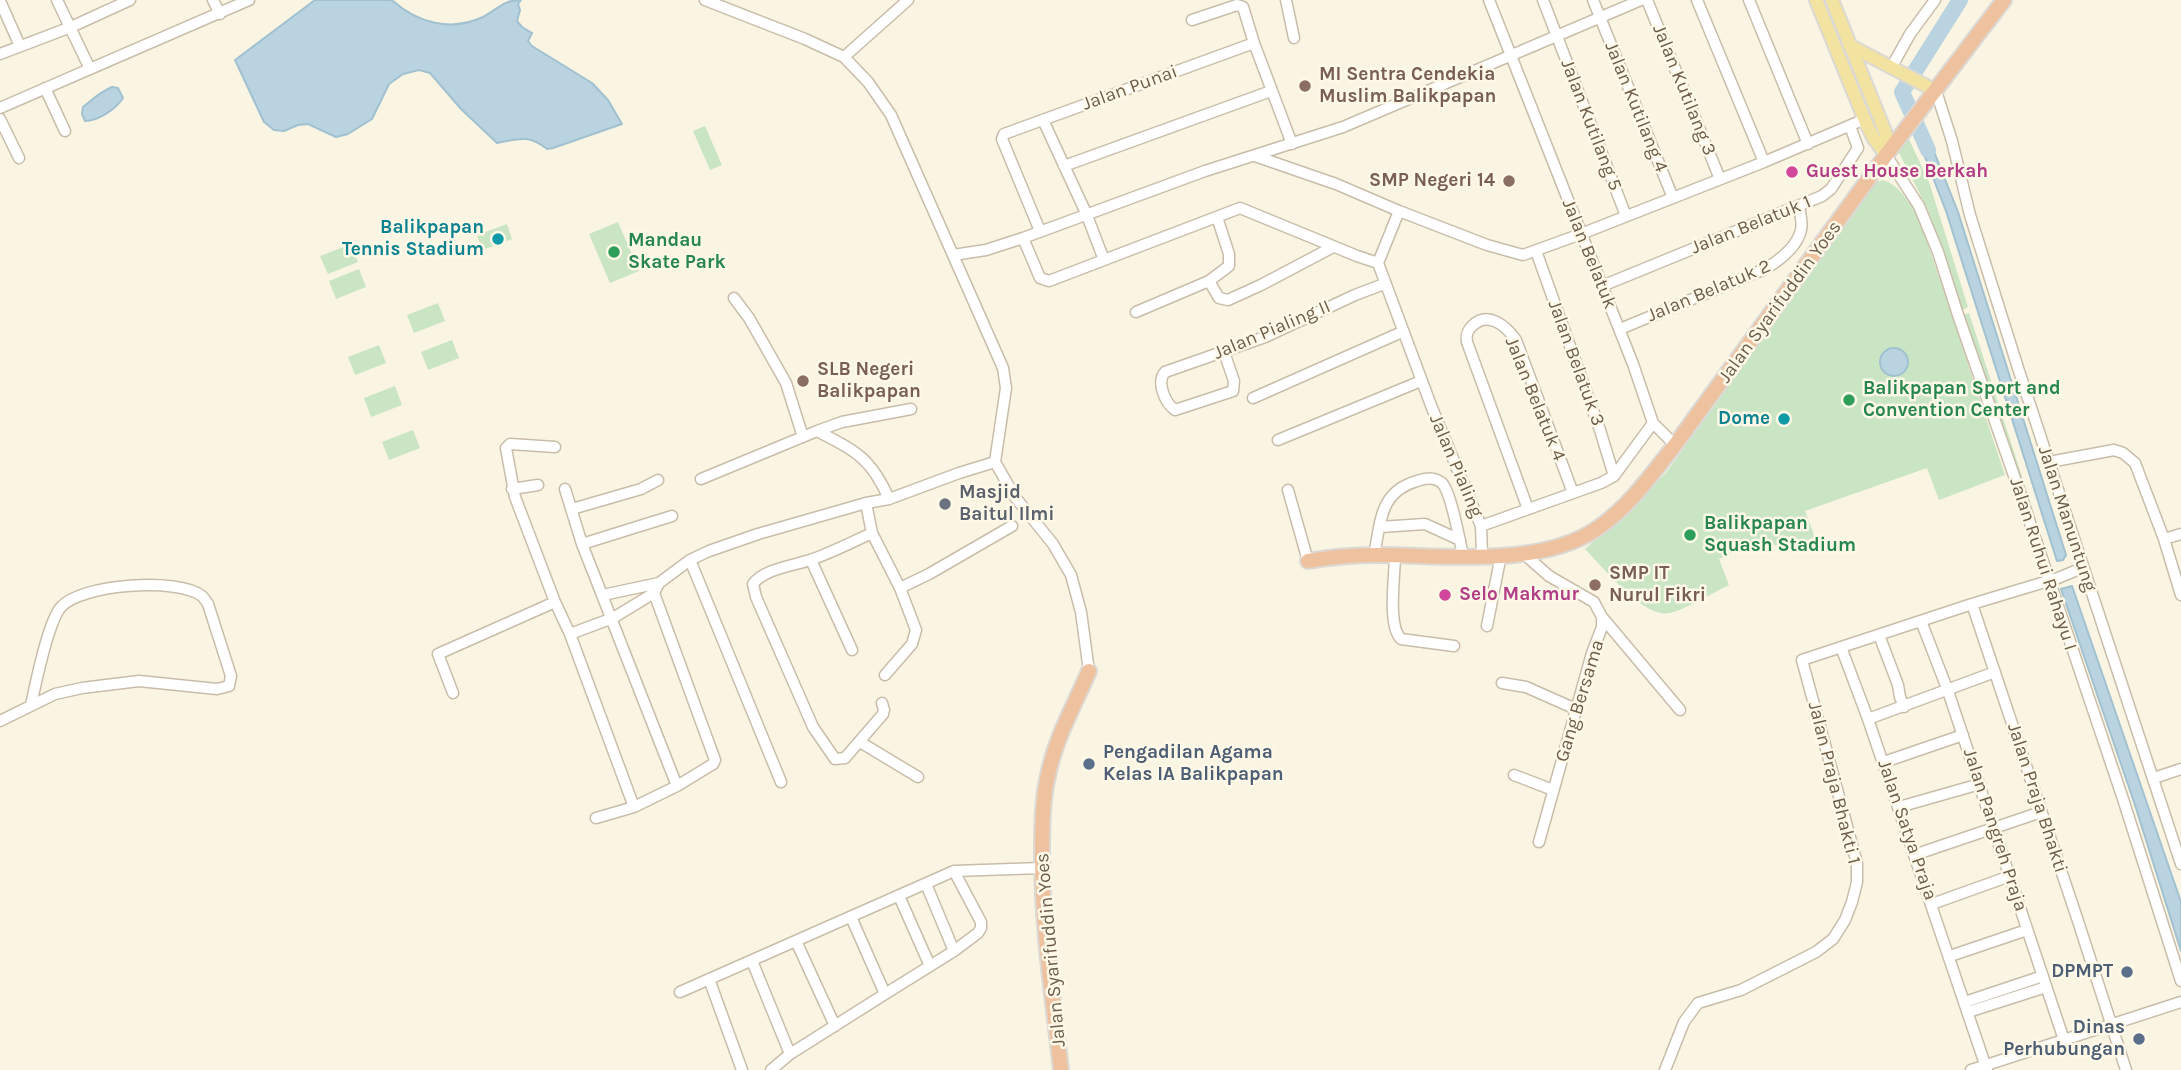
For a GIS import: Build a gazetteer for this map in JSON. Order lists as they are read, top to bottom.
{
  "streets": {
    "highway": ["Jalan Syarifuddin Yoes"],
    "street": [
      "Jalan Punai",
      "Jalan Kutilang 3",
      "Jalan Kutilang 4",
      "Jalan Kutilang 5",
      "Jalan Belatuk 1",
      "Jalan Belatuk",
      "Jalan Belatuk 2",
      "Jalan Pialing II",
      "Jalan Belatuk 3",
      "Jalan Belatuk 4",
      "Jalan Pialing",
      "Jalan Manuntung",
      "Jalan Ruhui Rahayu I",
      "Gang Bersama",
      "Jalan Praja Bhakti 1",
      "Jalan Praja Bhakti",
      "Jalan Satya Praja",
      "Jalan Pangreh Praja"
    ]
  },
  "crossings": [
    ["Jalan Belatuk 1", "Jalan Belatuk"],
    ["Jalan Belatuk 1", "Jalan Belatuk 2"],
    ["Jalan Belatuk", "Jalan Belatuk 2"],
    ["Jalan Belatuk", "Jalan Syarifuddin Yoes"],
    ["Jalan Belatuk", "Jalan Pialing"],
    ["Jalan Syarifuddin Yoes", "Jalan Manuntung"],
    ["Jalan Syarifuddin Yoes", "Jalan Ruhui Rahayu I"],
    ["Jalan Syarifuddin Yoes", "Gang Bersama"],
    ["Jalan Pialing II", "Jalan Pialing"],
    ["Jalan Belatuk 3", "Jalan Pialing"],
    ["Jalan Belatuk 4", "Jalan Pialing"],
    ["Jalan Praja Bhakti 1", "Jalan Praja Bhakti"],
    ["Jalan Praja Bhakti 1", "Jalan Satya Praja"],
    ["Jalan Praja Bhakti 1", "Jalan Pangreh Praja"]
  ],
  "places": [
    "MI Sentra Cendekia Muslim Balikpapan",
    "Guest House Berkah",
    "SMP Negeri 14",
    "Balikpapan Tennis Stadium",
    "Mandau Skate Park",
    "SLB Negeri Balikpapan",
    "Balikpapan Sport and Convention Center",
    "Dome",
    "Masjid Baitul Ilmi",
    "Balikpapan Squash Stadium",
    "SMP IT Nurul Fikri",
    "Selo Makmur",
    "Pengadilan Agama Kelas IA Balikpapan",
    "DPMPT",
    "Dinas Perhubungan"
  ]
}
